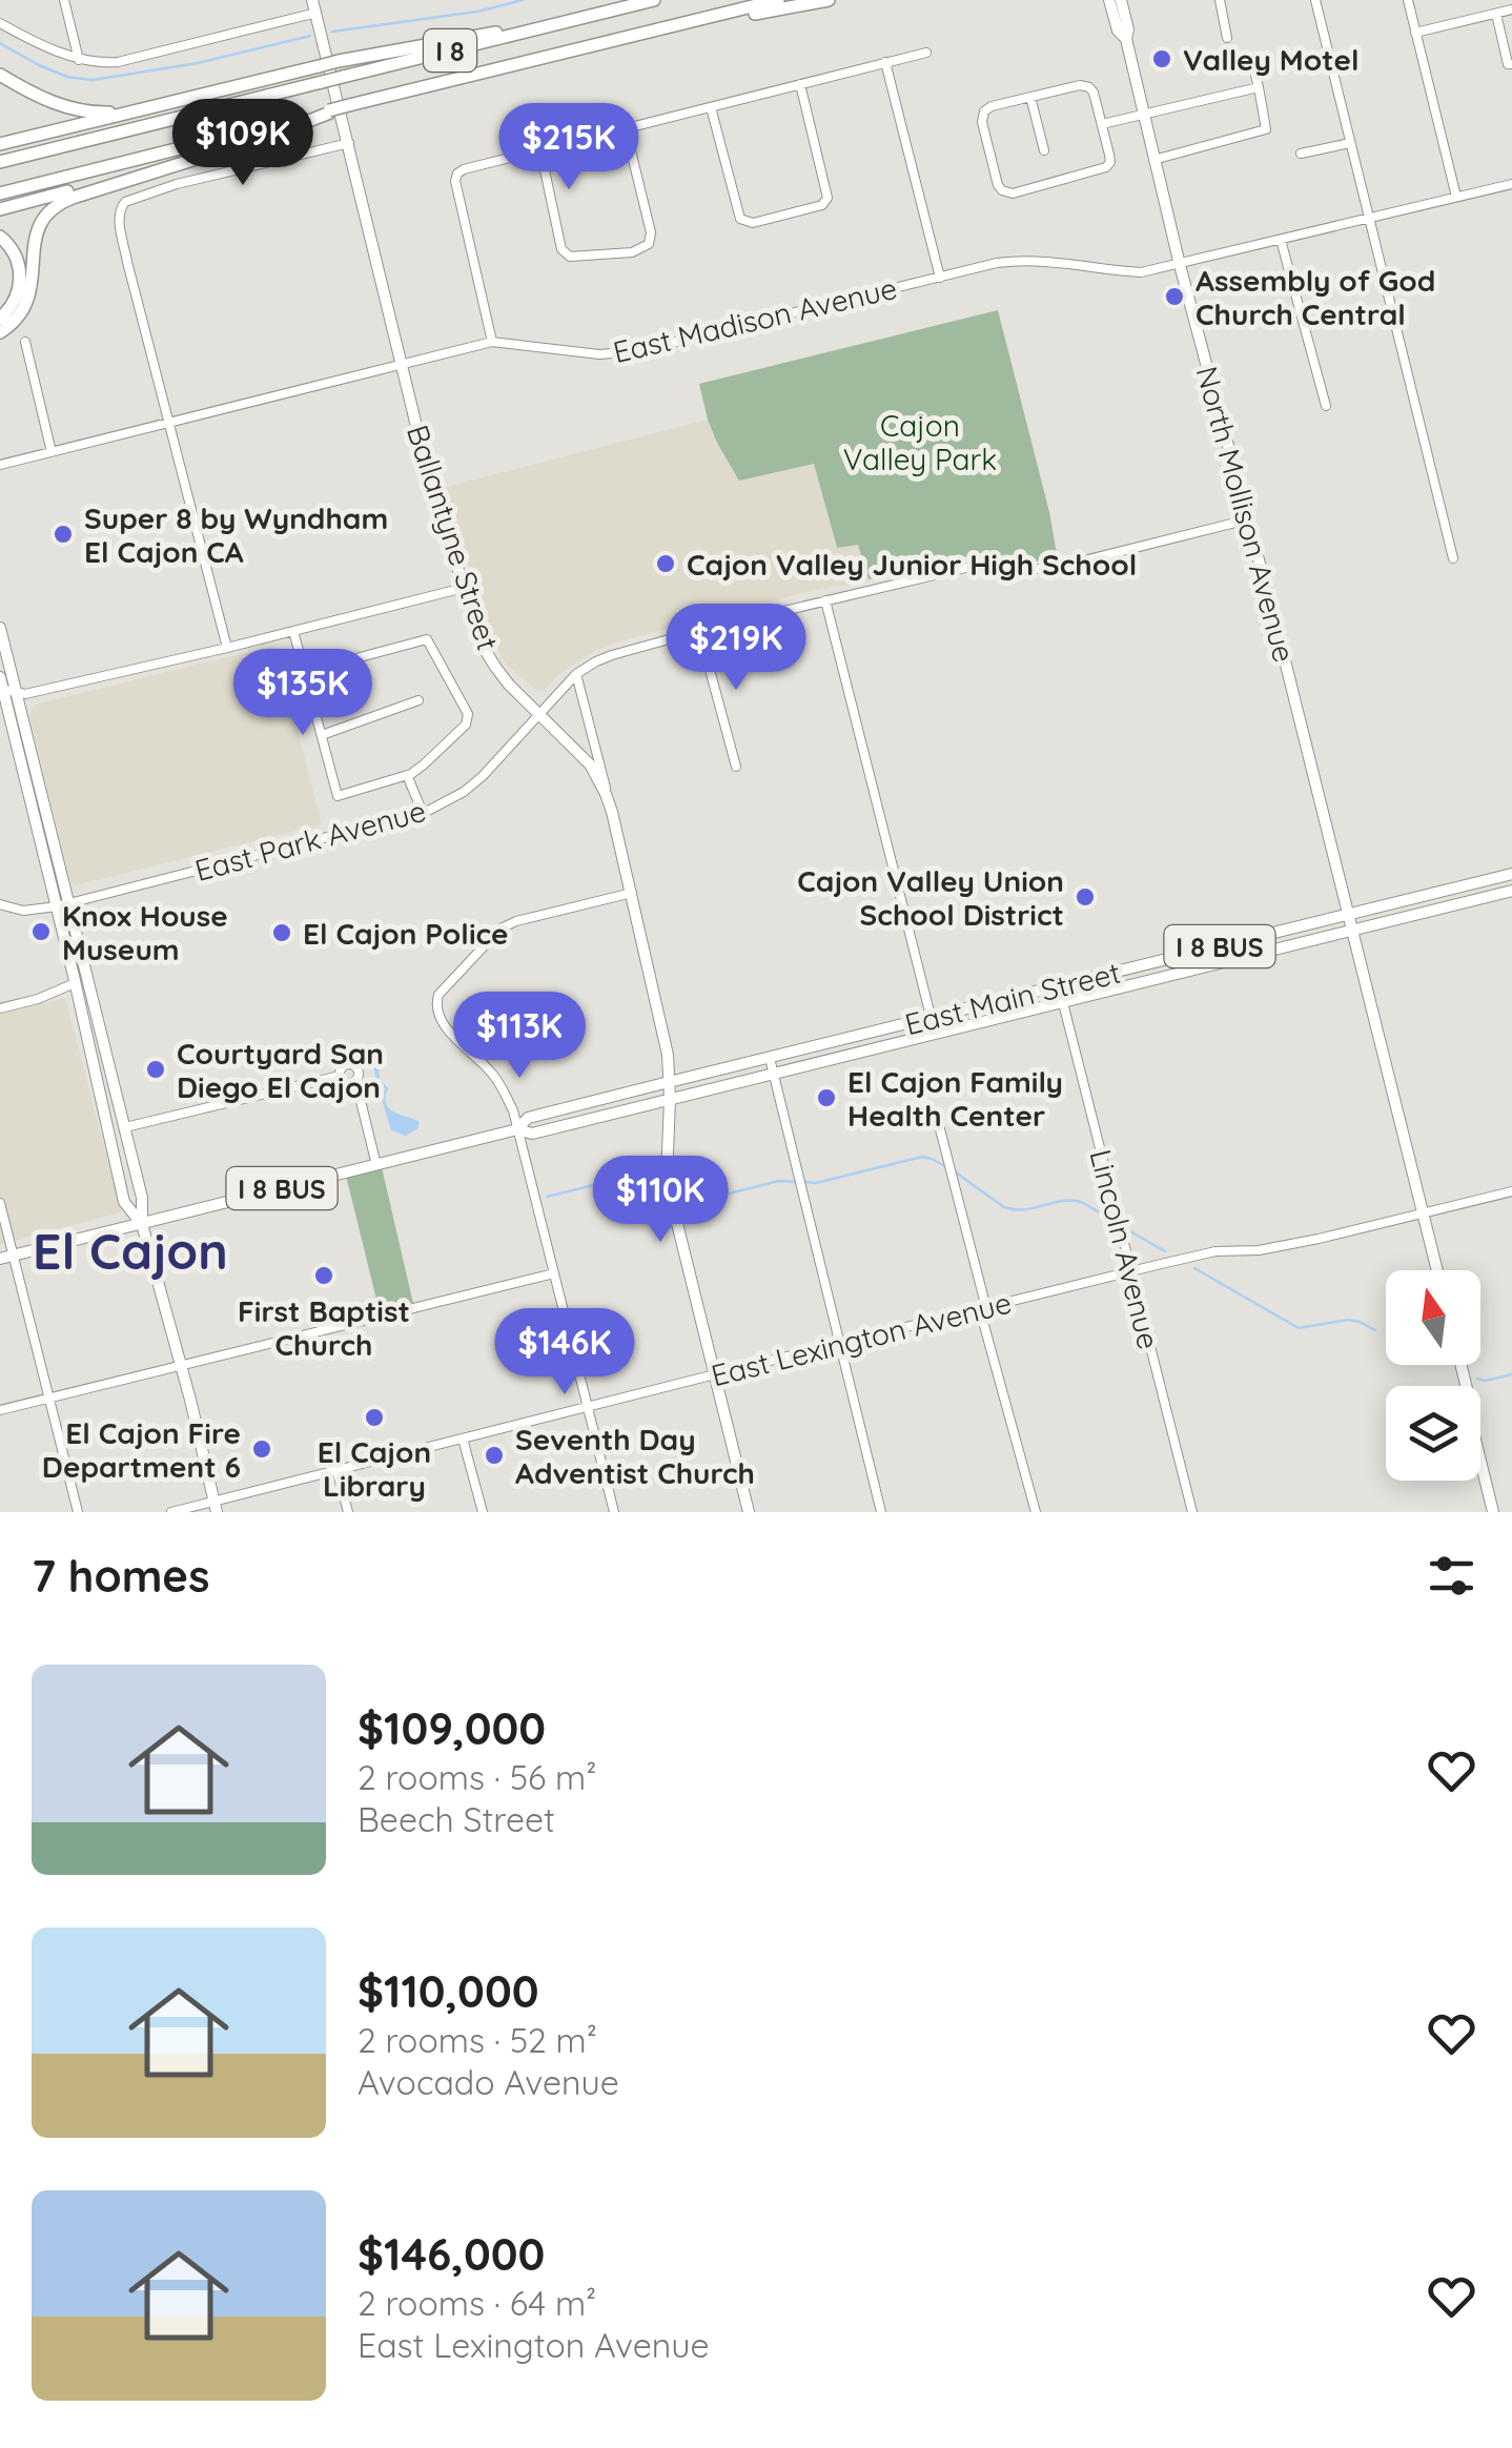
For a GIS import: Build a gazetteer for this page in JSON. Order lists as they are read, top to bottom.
{
  "streets": {
    "highway": ["I 8"],
    "main road": [
      "North Mollison Avenue",
      "Ballantyne Street",
      "I 8 BUS",
      "East Main Street"
    ],
    "street": [
      "East Madison Avenue",
      "East Park Avenue",
      "Lincoln Avenue",
      "East Lexington Avenue"
    ]
  },
  "crossings": [
    ["East Madison Avenue", "North Mollison Avenue"],
    ["East Madison Avenue", "Ballantyne Street"],
    ["North Mollison Avenue", "East Park Avenue"],
    ["North Mollison Avenue", "East Main Street"],
    ["North Mollison Avenue", "East Lexington Avenue"],
    ["Ballantyne Street", "East Park Avenue"],
    ["Ballantyne Street", "East Main Street"],
    ["Ballantyne Street", "East Lexington Avenue"],
    ["I 8 BUS", "East Main Street"],
    ["East Main Street", "Lincoln Avenue"],
    ["Lincoln Avenue", "East Lexington Avenue"]
  ],
  "districts": ["El Cajon"],
  "parks": ["Cajon Valley Park"],
  "places": [
    "Valley Motel",
    "Assembly of God Church Central",
    "Super 8 by Wyndham El Cajon CA",
    "Cajon Valley Junior High School",
    "Cajon Valley Union School District",
    "Knox House Museum",
    "El Cajon Police",
    "Courtyard San Diego El Cajon",
    "El Cajon Family Health Center",
    "First Baptist Church",
    "El Cajon Library",
    "El Cajon Fire Department 6",
    "Seventh Day Adventist Church"
  ],
  "north": "top",
  "page": {
    "price": [
      "$109K",
      "$215K",
      "$219K",
      "$135K",
      "$113K",
      "$110K",
      "$146K"
    ],
    "heading": "7 homes",
    "list": [
      {
        "name": "$109,000",
        "note": "2 rooms · 56 m² · Beech Street"
      },
      {
        "name": "$110,000",
        "note": "2 rooms · 52 m² · Avocado Avenue"
      },
      {
        "name": "$146,000",
        "note": "2 rooms · 64 m² · East Lexington Avenue"
      }
    ]
  }
}
